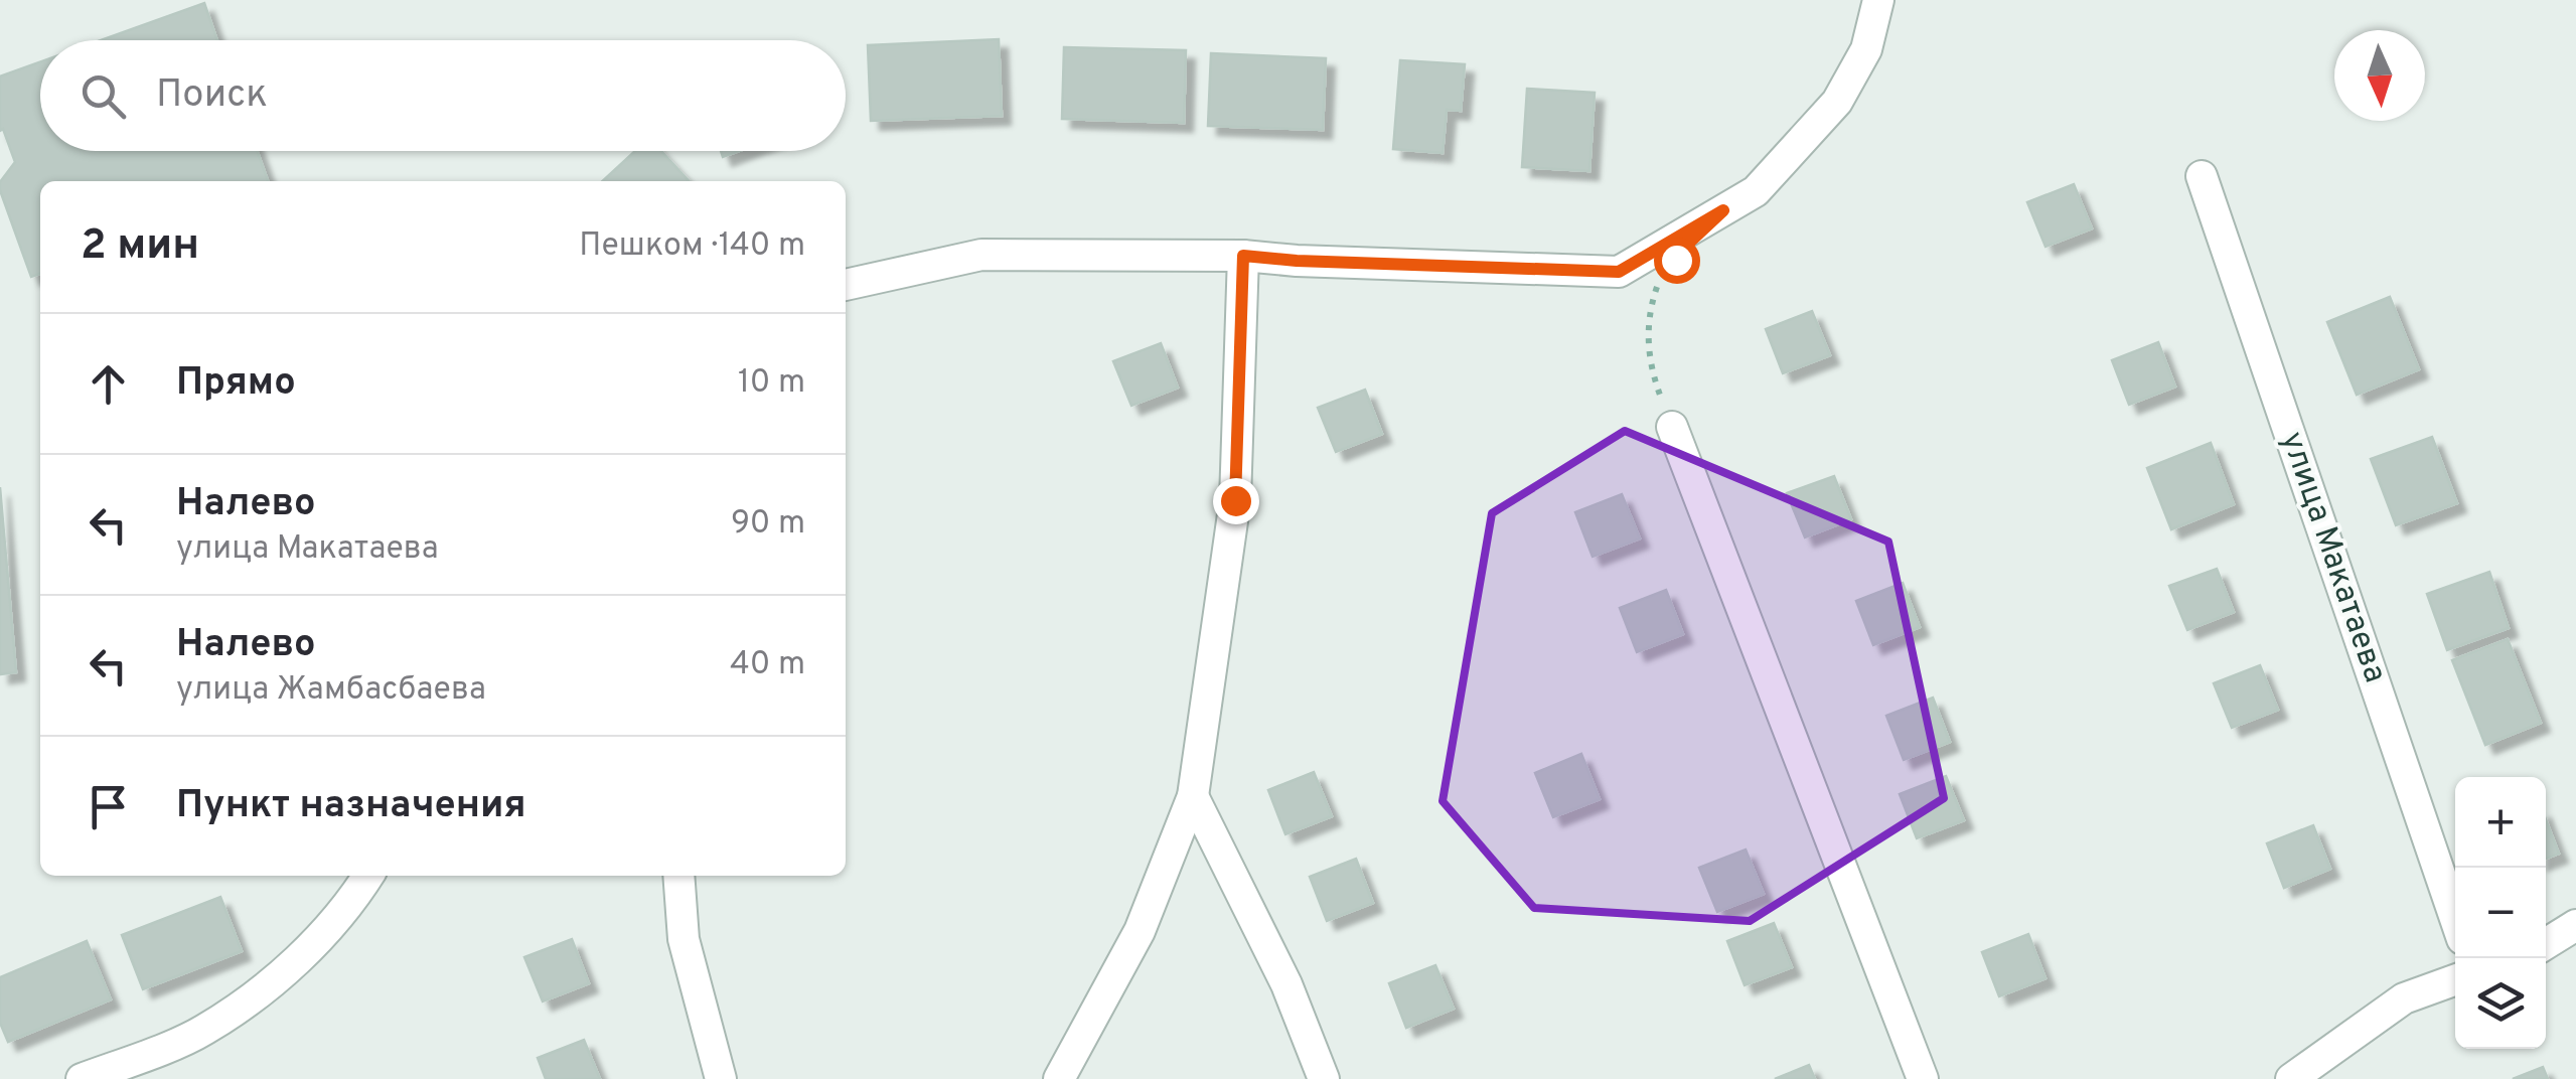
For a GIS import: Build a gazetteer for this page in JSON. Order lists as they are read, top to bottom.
{
  "streets": {
    "street": ["улица Макатаева"]
  },
  "north": "bottom",
  "page": {
    "search": "Поиск",
    "heading": ["2 мин", "Пешком · 140 m"],
    "list": [
      ["Прямо", "10 m"],
      ["Налево", "улица Макатаева", "90 m"],
      ["Налево", "улица Жамбасбаева", "40 m"],
      "Пункт назначения"
    ],
    "map_buttons": ["+", "−"]
  }
}
